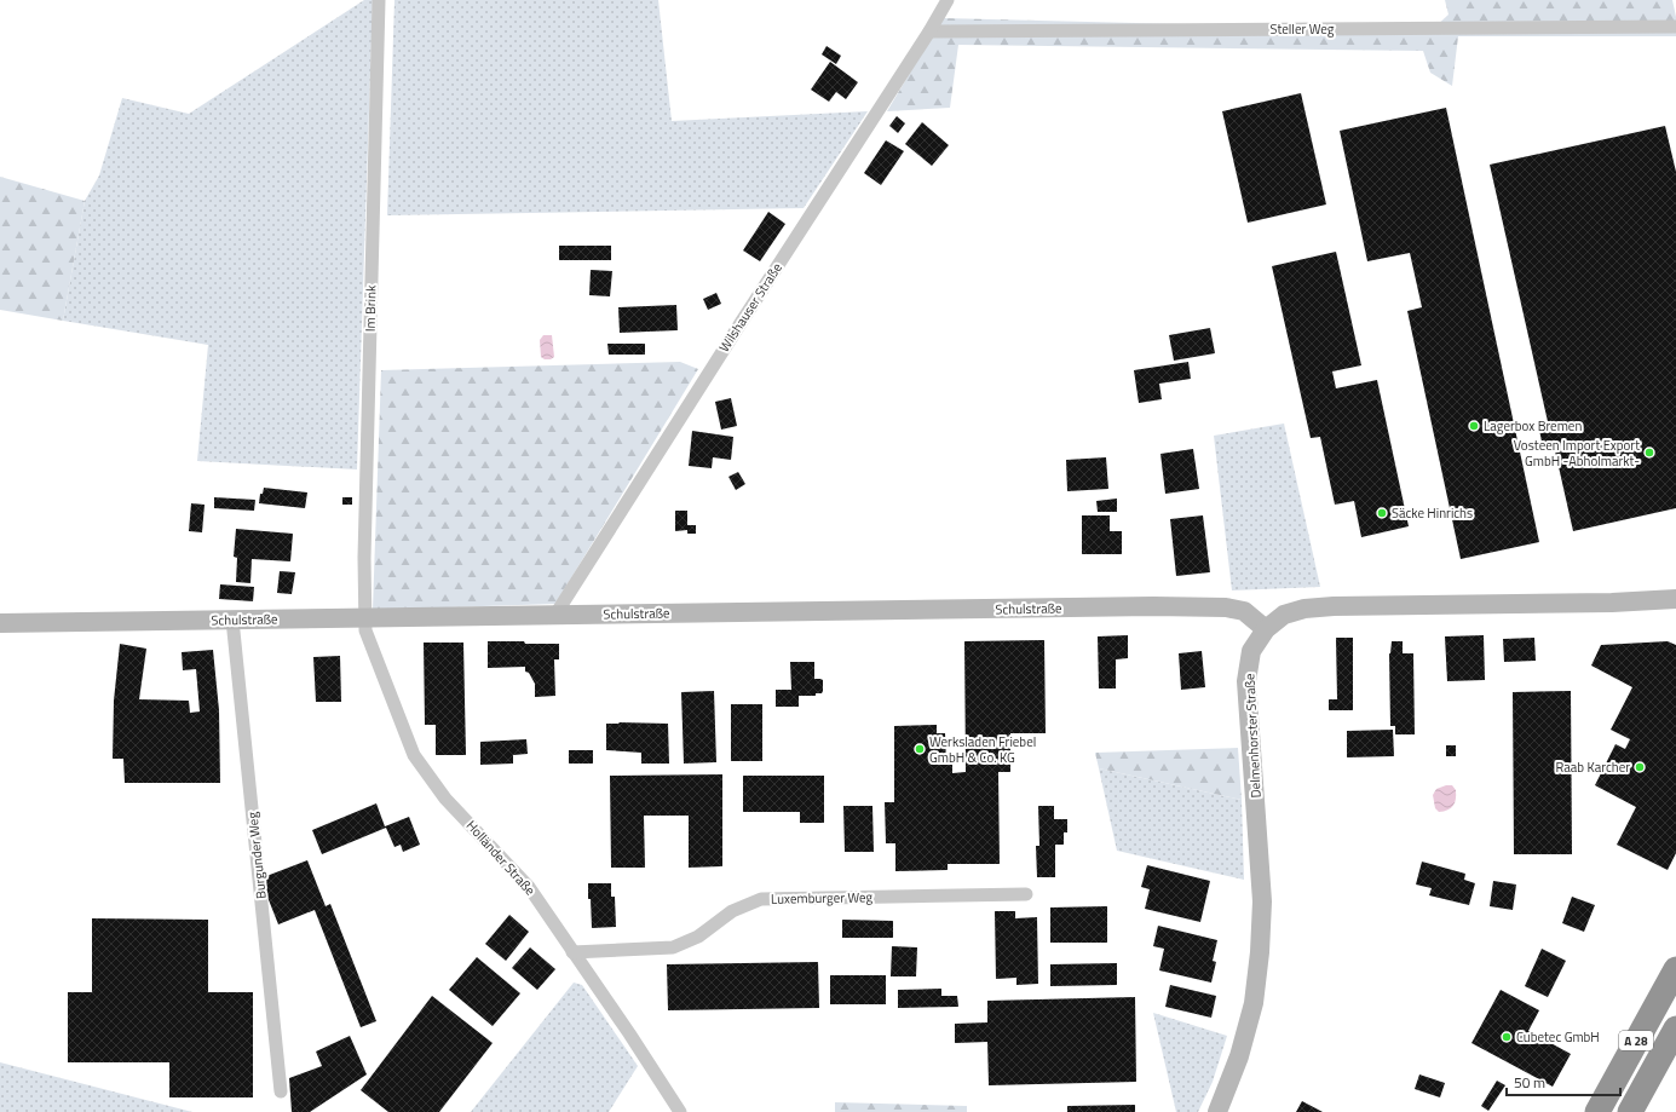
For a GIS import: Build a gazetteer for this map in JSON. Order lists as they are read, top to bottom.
{
  "streets": {
    "highway": ["A 28"],
    "street": [
      "Steller Weg",
      "Wilshauser Straße",
      "Im Brink",
      "Schulstraße",
      "Delmenhorster Straße",
      "Burgunder Weg",
      "Holländer Straße",
      "Luxemburger Weg"
    ]
  },
  "crossings": [
    ["Steller Weg", "Wilshauser Straße"],
    ["Wilshauser Straße", "Schulstraße"],
    ["Im Brink", "Schulstraße"],
    ["Im Brink", "Holländer Straße"],
    ["Schulstraße", "Delmenhorster Straße"],
    ["Schulstraße", "Burgunder Weg"],
    ["Schulstraße", "Holländer Straße"],
    ["Holländer Straße", "Luxemburger Weg"]
  ],
  "places": [
    "Lagerbox Bremen",
    "Vosteen Import Export GmbH -Abholmarkt-",
    "Säcke Hinrichs",
    "Werksladen Friebel GmbH & Co. KG",
    "Raab Karcher",
    "Cubetec GmbH"
  ],
  "scale_bar": "50 m"
}
